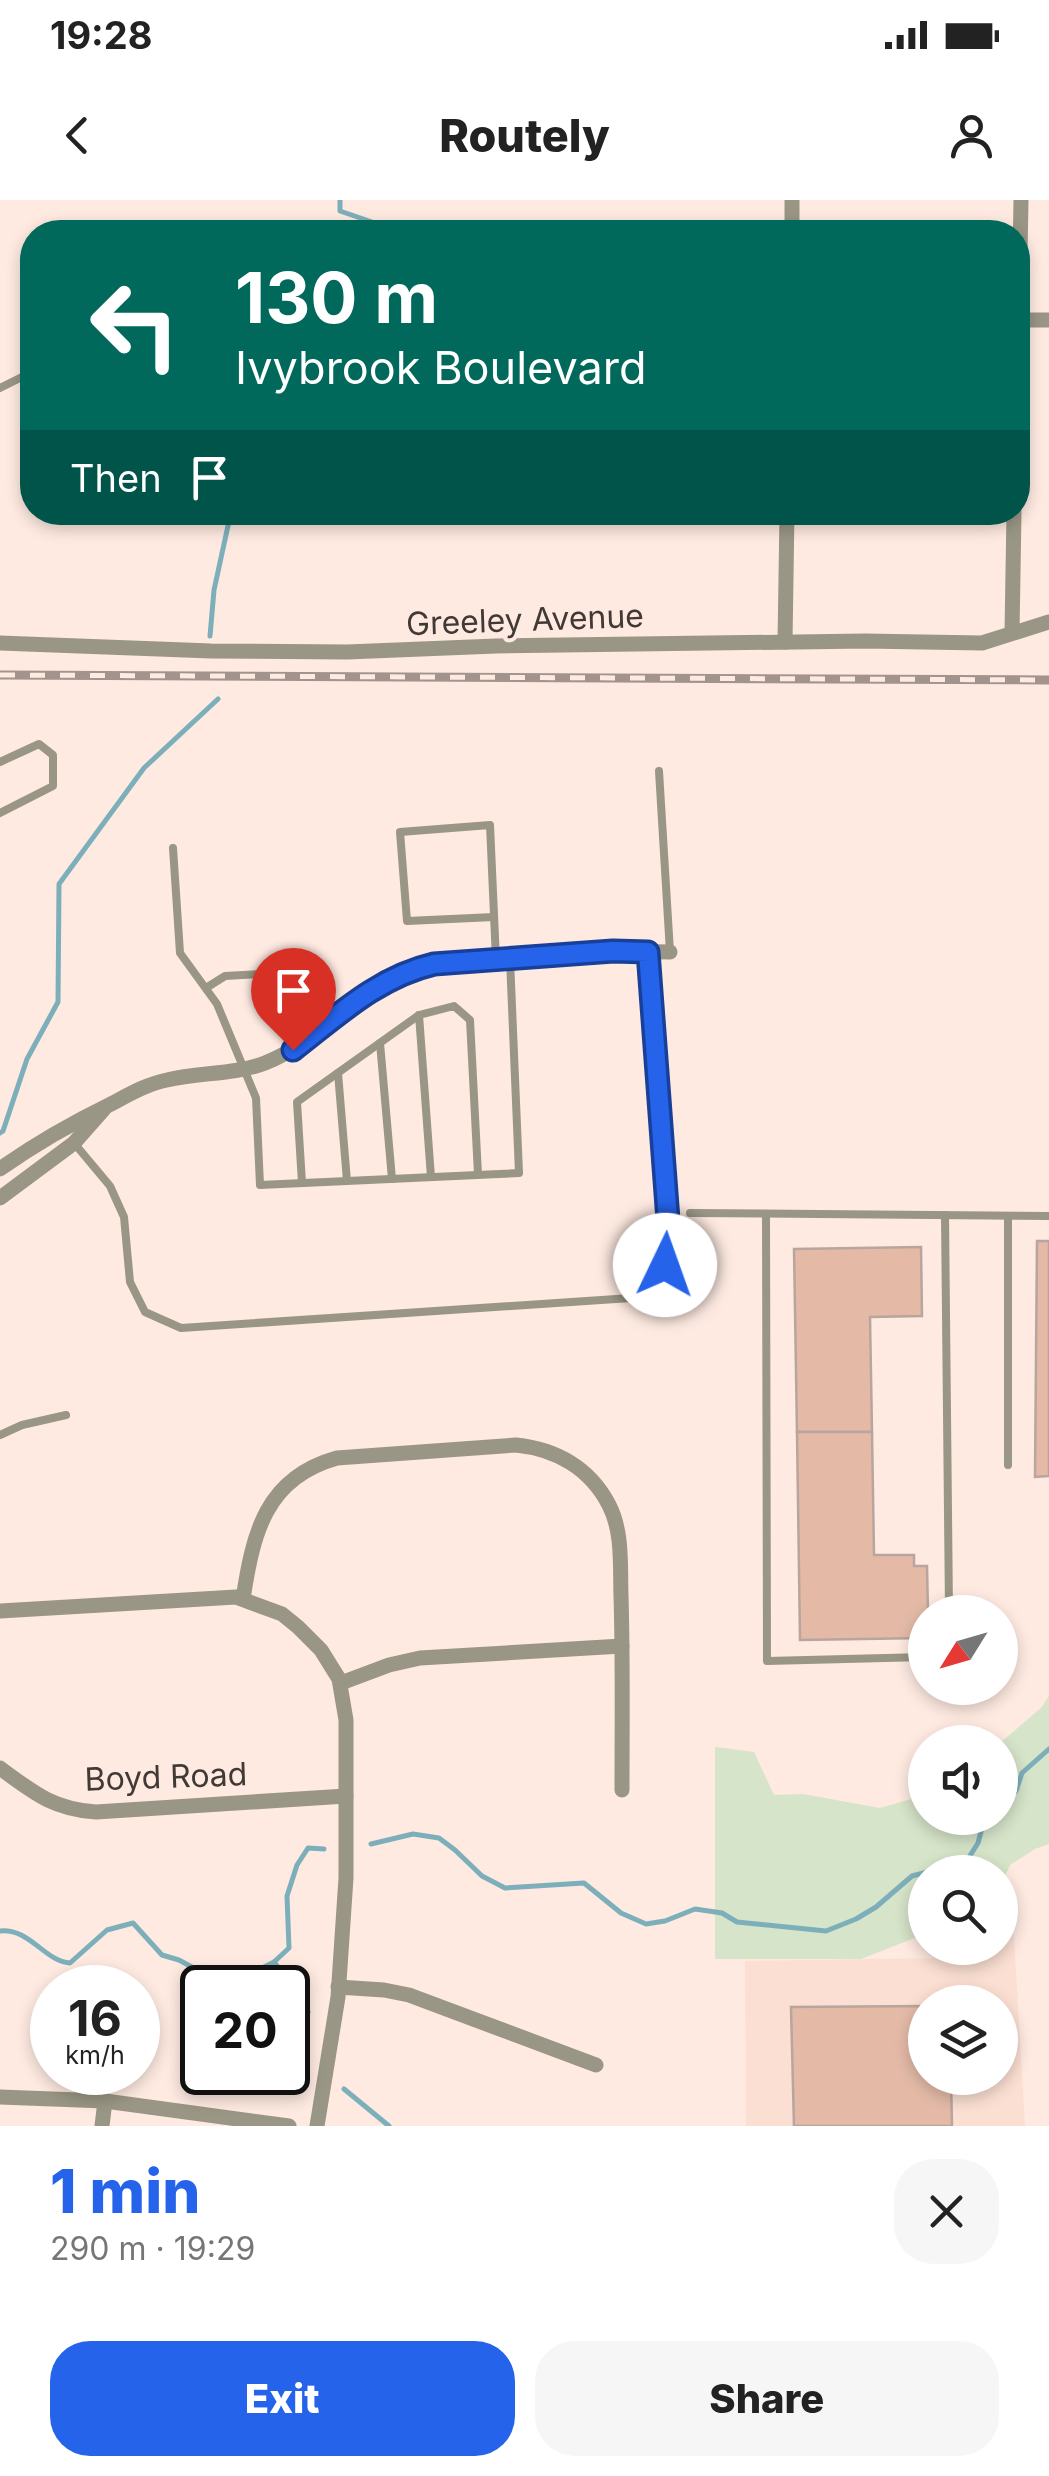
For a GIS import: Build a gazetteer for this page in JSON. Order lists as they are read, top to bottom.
{
  "streets": {
    "street": ["Greeley Avenue", "Boyd Road"]
  },
  "north": "bottom left",
  "page": {
    "status": "19:28",
    "header": "Routely",
    "turn": ["130 m", "Ivybrook Boulevard"],
    "then": "Then",
    "speed": "16 km/h",
    "limit": "20",
    "heading": ["1 min", "290 m · 19:29"],
    "buttons": ["Exit", "Share"]
  }
}
